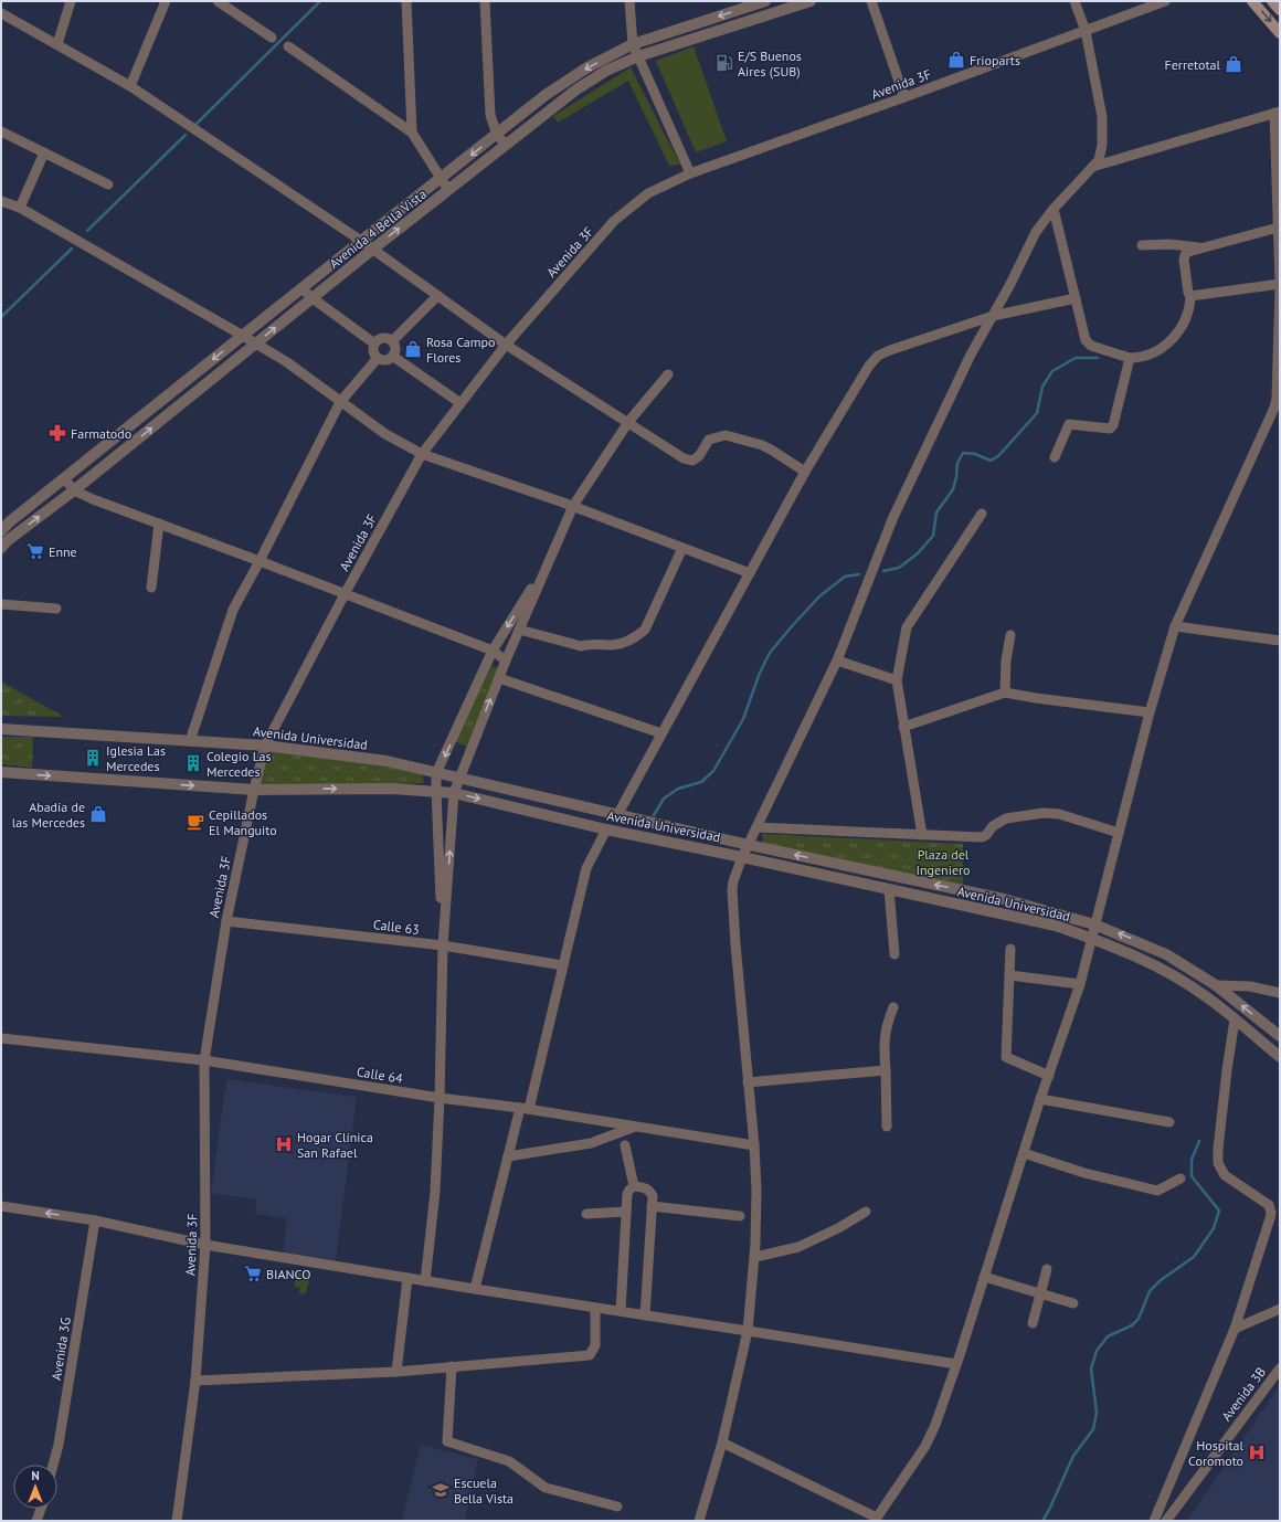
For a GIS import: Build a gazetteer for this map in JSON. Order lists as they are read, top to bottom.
{
  "streets": {
    "street": [
      "Avenida 3F",
      "Avenida 4 Bella Vista",
      "Avenida Universidad",
      "Calle 63",
      "Calle 64",
      "Avenida 3G",
      "Avenida 3B"
    ]
  },
  "crossings": [
    ["Avenida 3F", "Avenida Universidad"],
    ["Avenida 3F", "Calle 63"],
    ["Avenida 3F", "Calle 64"]
  ],
  "parks": ["Plaza del Ingeniero"],
  "places": {
    "shop": [
      "Frioparts",
      "Ferretotal",
      "Rosa Campo Flores",
      "Abadía de las Mercedes"
    ],
    "fuel station": ["E/S Buenos Aires (SUB)"],
    "pharmacy": ["Farmatodo"],
    "supermarket": ["Enne", "BIANCO"],
    "building": ["Iglesia Las Mercedes", "Colegio Las Mercedes"],
    "cafe": ["Cepillados El Manguito"],
    "hospital": ["Hogar Clínica San Rafael", "Hospital Coromoto"],
    "school or university": ["Escuela Bella Vista"]
  },
  "north": "top"
}
